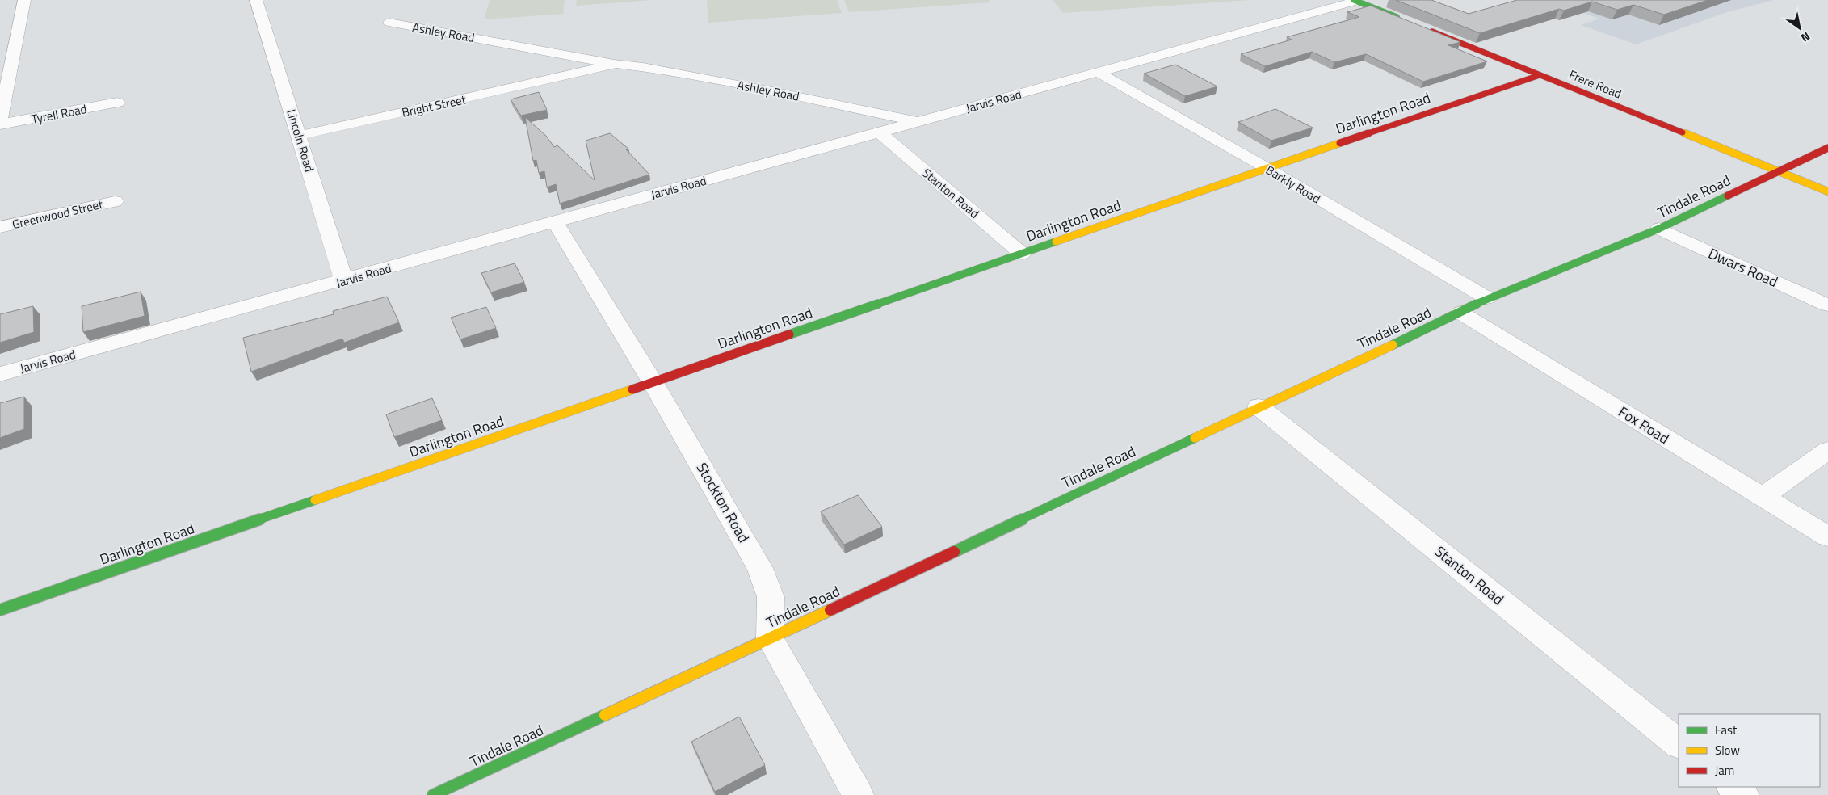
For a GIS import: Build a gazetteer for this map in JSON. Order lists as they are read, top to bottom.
{
  "streets": {
    "street": [
      "Ashley Road",
      "Frere Road",
      "Jarvis Road",
      "Bright Street",
      "Darlington Road",
      "Tyrell Road",
      "Lincoln Road",
      "Barkly Road",
      "Stanton Road",
      "Tindale Road",
      "Greenwood Street",
      "Dwars Road",
      "Fox Road",
      "Stockton Road"
    ]
  },
  "crossings": [
    ["Ashley Road", "Jarvis Road"],
    ["Ashley Road", "Bright Street"],
    ["Frere Road", "Darlington Road"],
    ["Frere Road", "Tindale Road"],
    ["Jarvis Road", "Lincoln Road"],
    ["Jarvis Road", "Barkly Road"],
    ["Jarvis Road", "Stanton Road"],
    ["Jarvis Road", "Stockton Road"],
    ["Bright Street", "Lincoln Road"],
    ["Darlington Road", "Barkly Road"],
    ["Darlington Road", "Stanton Road"],
    ["Darlington Road", "Stockton Road"],
    ["Barkly Road", "Tindale Road"],
    ["Stanton Road", "Tindale Road"],
    ["Tindale Road", "Dwars Road"],
    ["Tindale Road", "Fox Road"],
    ["Tindale Road", "Stockton Road"]
  ],
  "legend": ["Fast", "Slow", "Jam"],
  "north": "bottom right"
}
